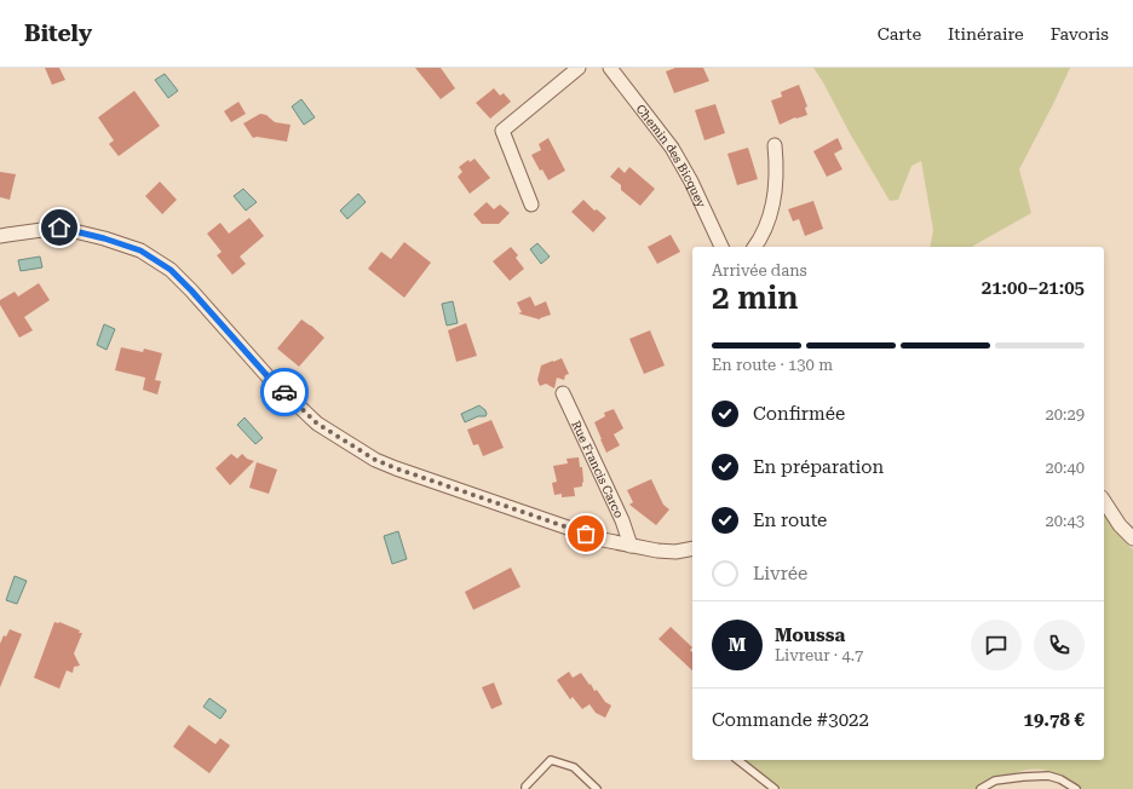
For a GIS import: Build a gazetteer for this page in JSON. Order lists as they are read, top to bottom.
{
  "streets": {
    "street": ["Chemin des Bicquey", "Rue Francis Carco"]
  },
  "page": {
    "header": "Bitely",
    "nav": ["Carte", "Itinéraire", "Favoris"],
    "heading": ["2 min", "Arrivée dans", "21:00–21:05"],
    "panel": [
      "Moussa",
      "Livreur · 4.7",
      "Commande #3022",
      "19.78 €"
    ],
    "bar": "En route · 130 m",
    "list": [
      ["Confirmée", "20:29"],
      ["En préparation", "20:40"],
      ["En route", "20:43"],
      "Livrée"
    ],
    "round": "M"
  }
}
